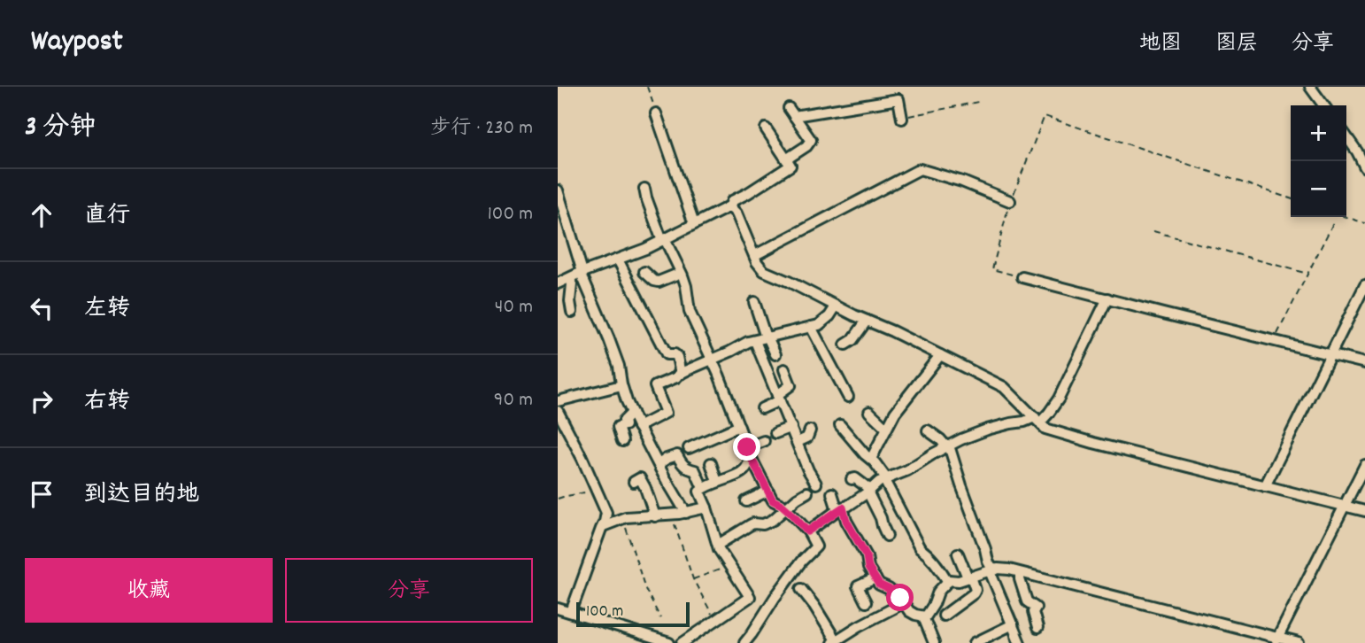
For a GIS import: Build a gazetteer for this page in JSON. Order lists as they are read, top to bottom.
{
  "scale_bar": "100 m",
  "page": {
    "header": "Waypost",
    "nav": ["地图", "图层", "分享"],
    "heading": ["3 分钟", "步行 · 230 m"],
    "map_buttons": ["+", "−"],
    "list": [
      ["直行", "100 m"],
      ["左转", "40 m"],
      ["右转", "90 m"],
      "到达目的地"
    ],
    "buttons": ["收藏", "分享"],
    "scale": "100 m"
  }
}
